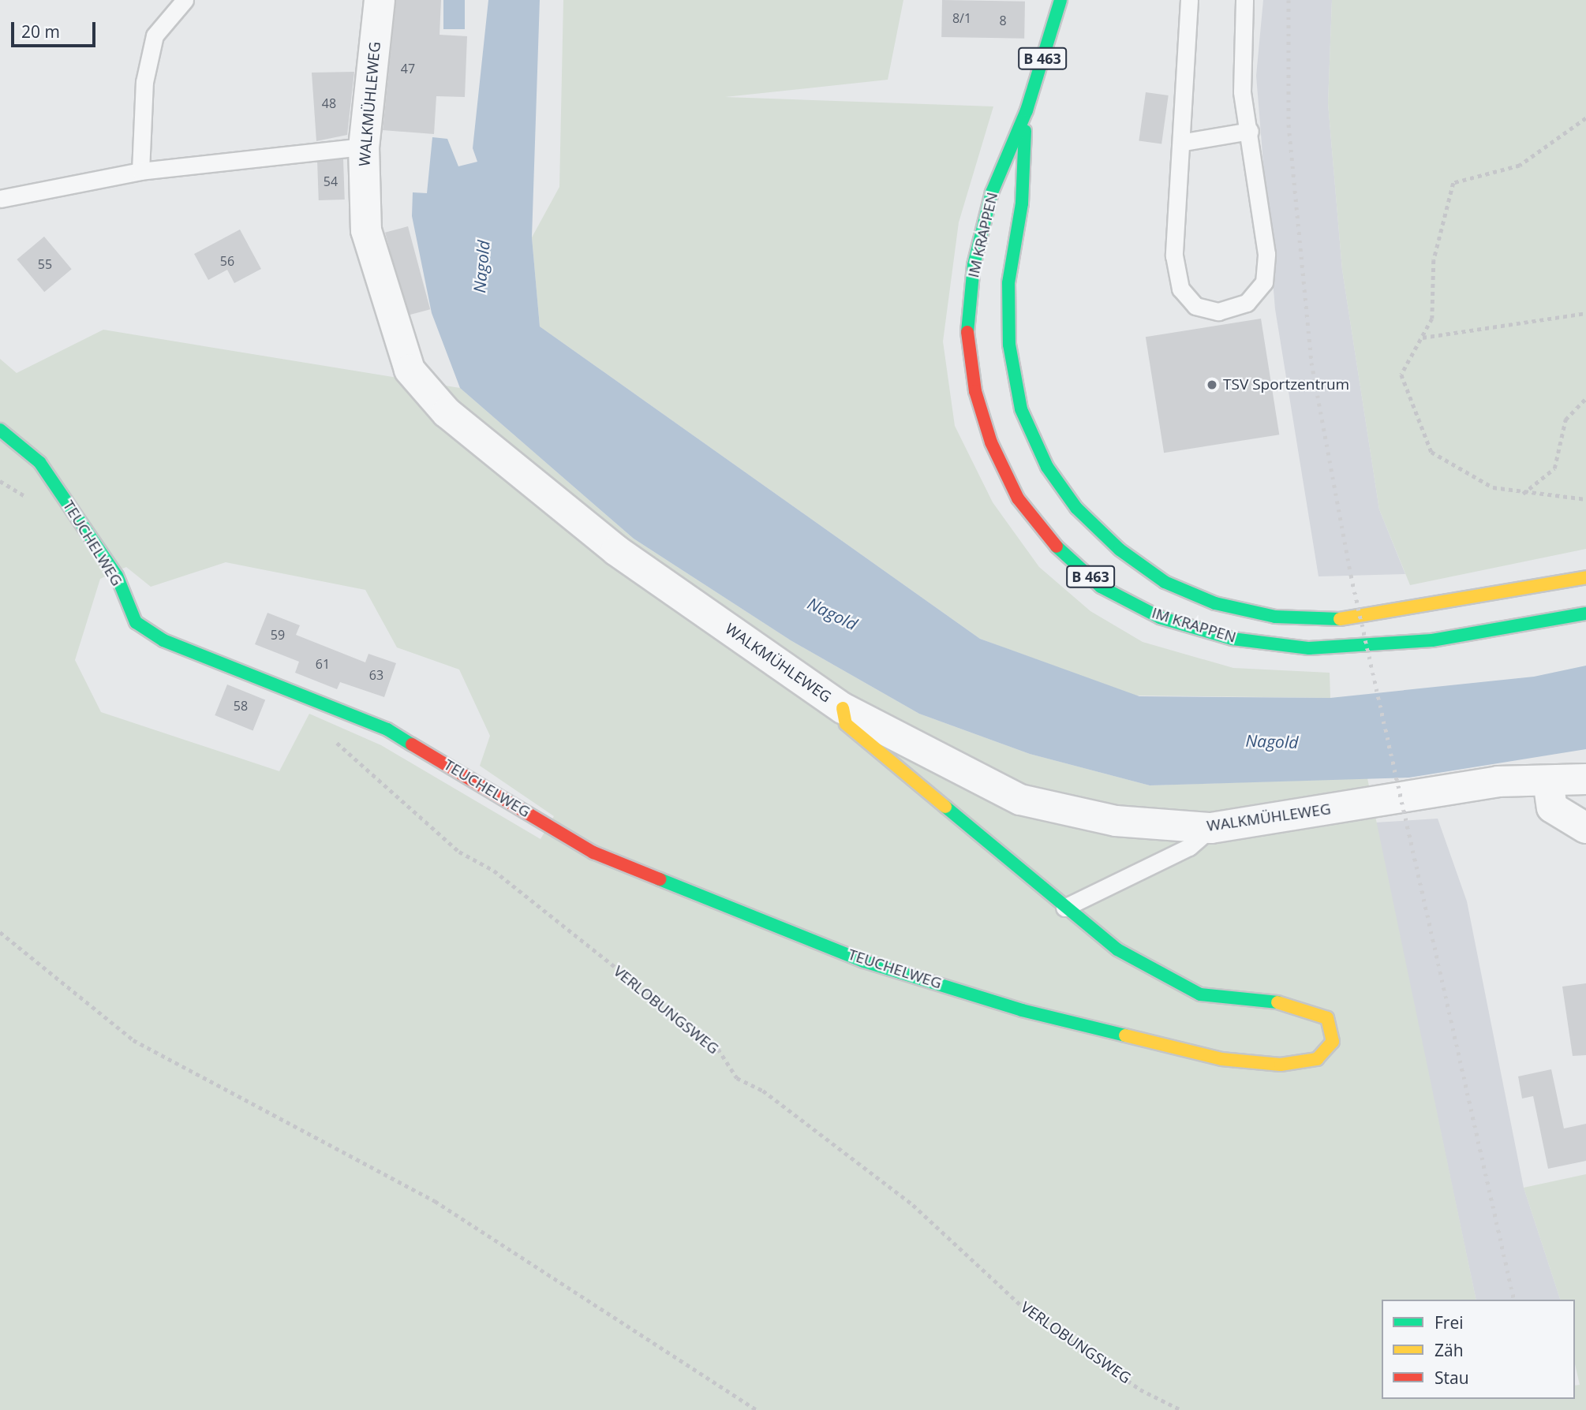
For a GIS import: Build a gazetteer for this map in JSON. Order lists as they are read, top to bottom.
{
  "streets": {
    "street": [
      "B 463",
      "WALKMÜHLEWEG",
      "IM KRAPPEN",
      "TEUCHELWEG"
    ],
    "path": ["VERLOBUNGSWEG"]
  },
  "crossings": [
    ["WALKMÜHLEWEG", "TEUCHELWEG"]
  ],
  "water": ["Nagold"],
  "places": ["TSV Sportzentrum"],
  "house_numbers": [
    "8/1",
    "8",
    "47",
    "48",
    "54",
    "56",
    "55",
    "59",
    "61",
    "63",
    "58"
  ],
  "legend": ["Frei", "Zäh", "Stau"],
  "scale_bar": "20 m"
}
